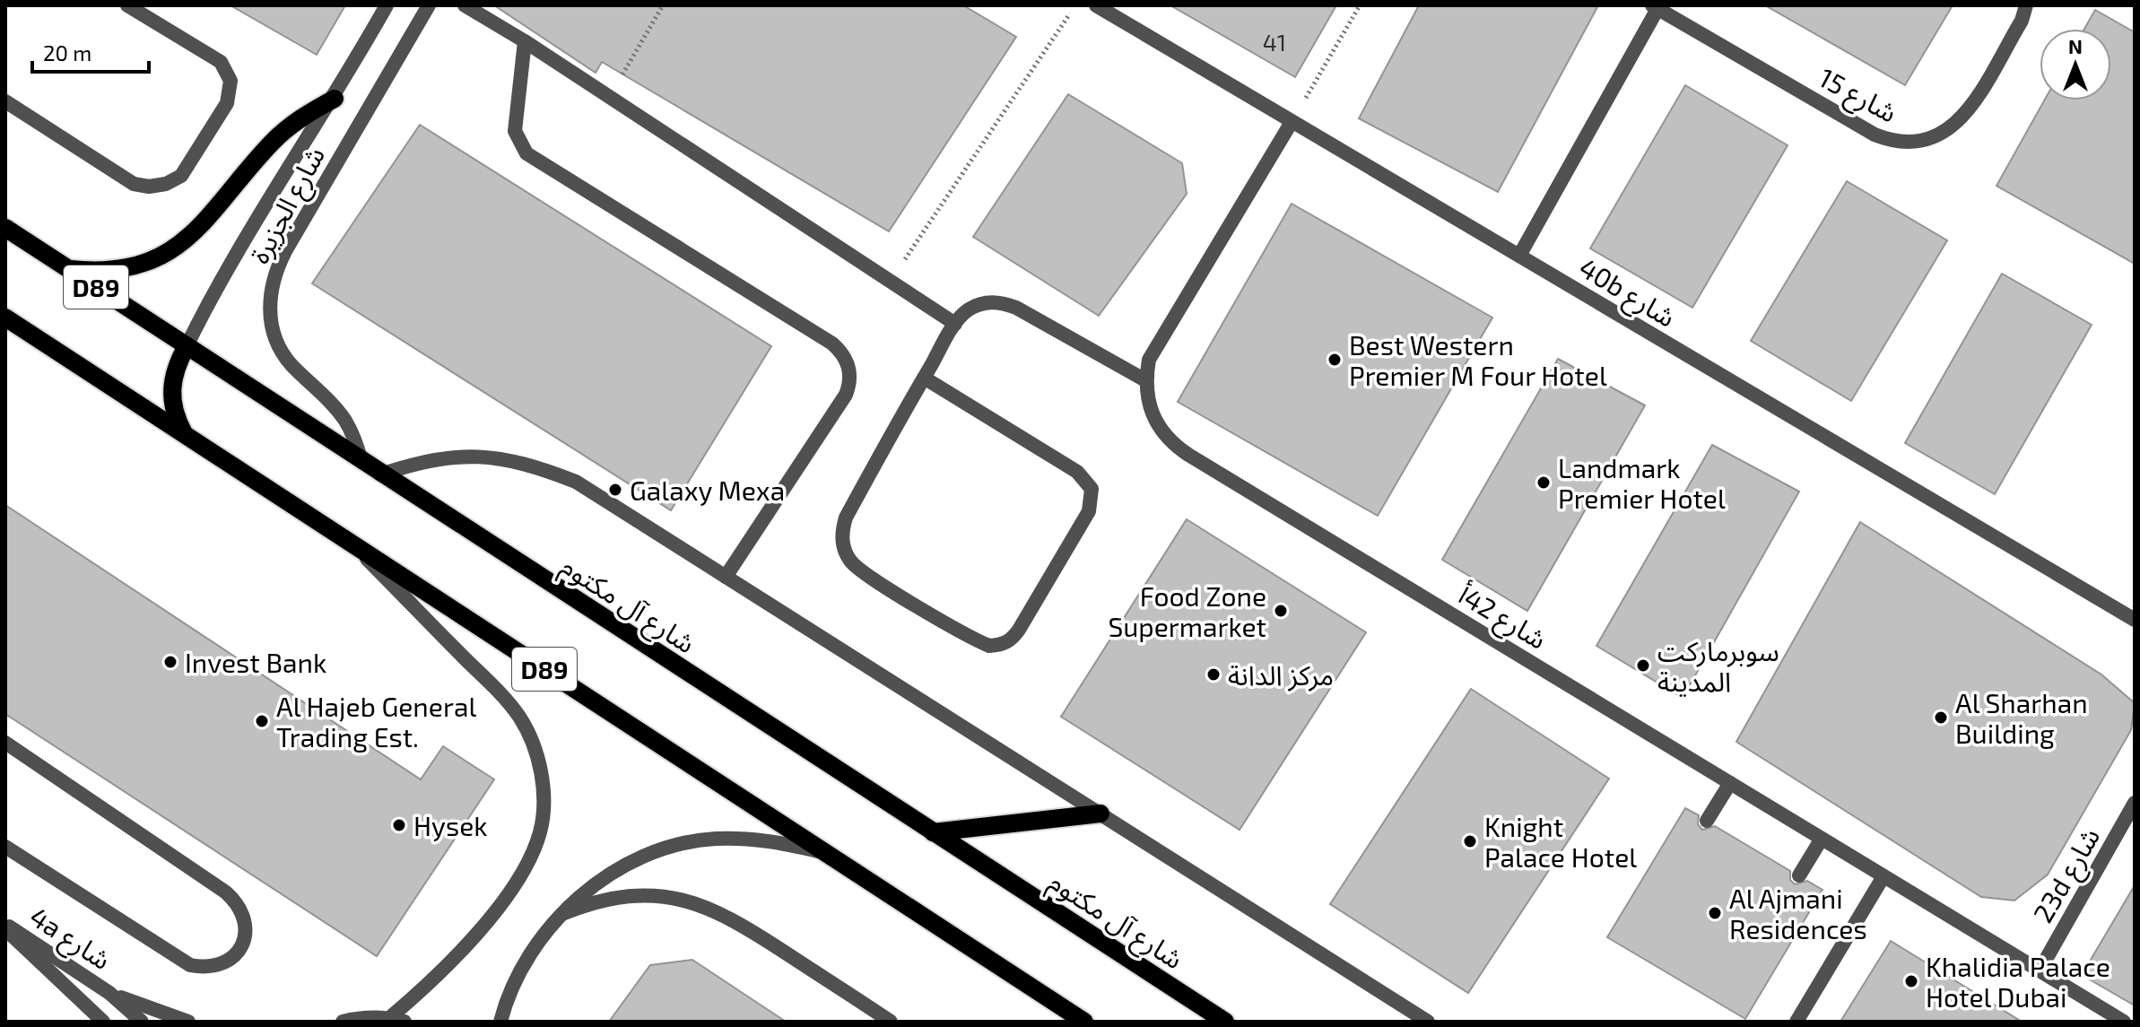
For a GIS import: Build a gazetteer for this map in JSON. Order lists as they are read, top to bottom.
{
  "streets": {
    "main road": ["D89", "شارع آل مكتوم"],
    "street": [
      "شارع 15",
      "شارع الجزيرة",
      "40b شارع",
      "شارع 42أ",
      "23d شارع",
      "4a شارع"
    ]
  },
  "crossings": [
    ["شارع 15", "40b شارع"],
    ["شارع الجزيرة", "شارع آل مكتوم"],
    ["40b شارع", "شارع 42أ"],
    ["شارع 42أ", "23d شارع"]
  ],
  "places": [
    "Best Western Premier M Four Hotel",
    "Landmark Premier Hotel",
    "Galaxy Mexa",
    "Food Zone Supermarket",
    "Invest Bank",
    "سوبرماركت المدينة",
    "مركز الدانة",
    "Al Sharhan Building",
    "Al Hajeb General Trading Est.",
    "Hysek",
    "Knight Palace Hotel",
    "Al Ajmani Residences",
    "Khalidia Palace Hotel Dubai"
  ],
  "house_numbers": ["41"],
  "scale_bar": "20 m",
  "north": "top"
}
